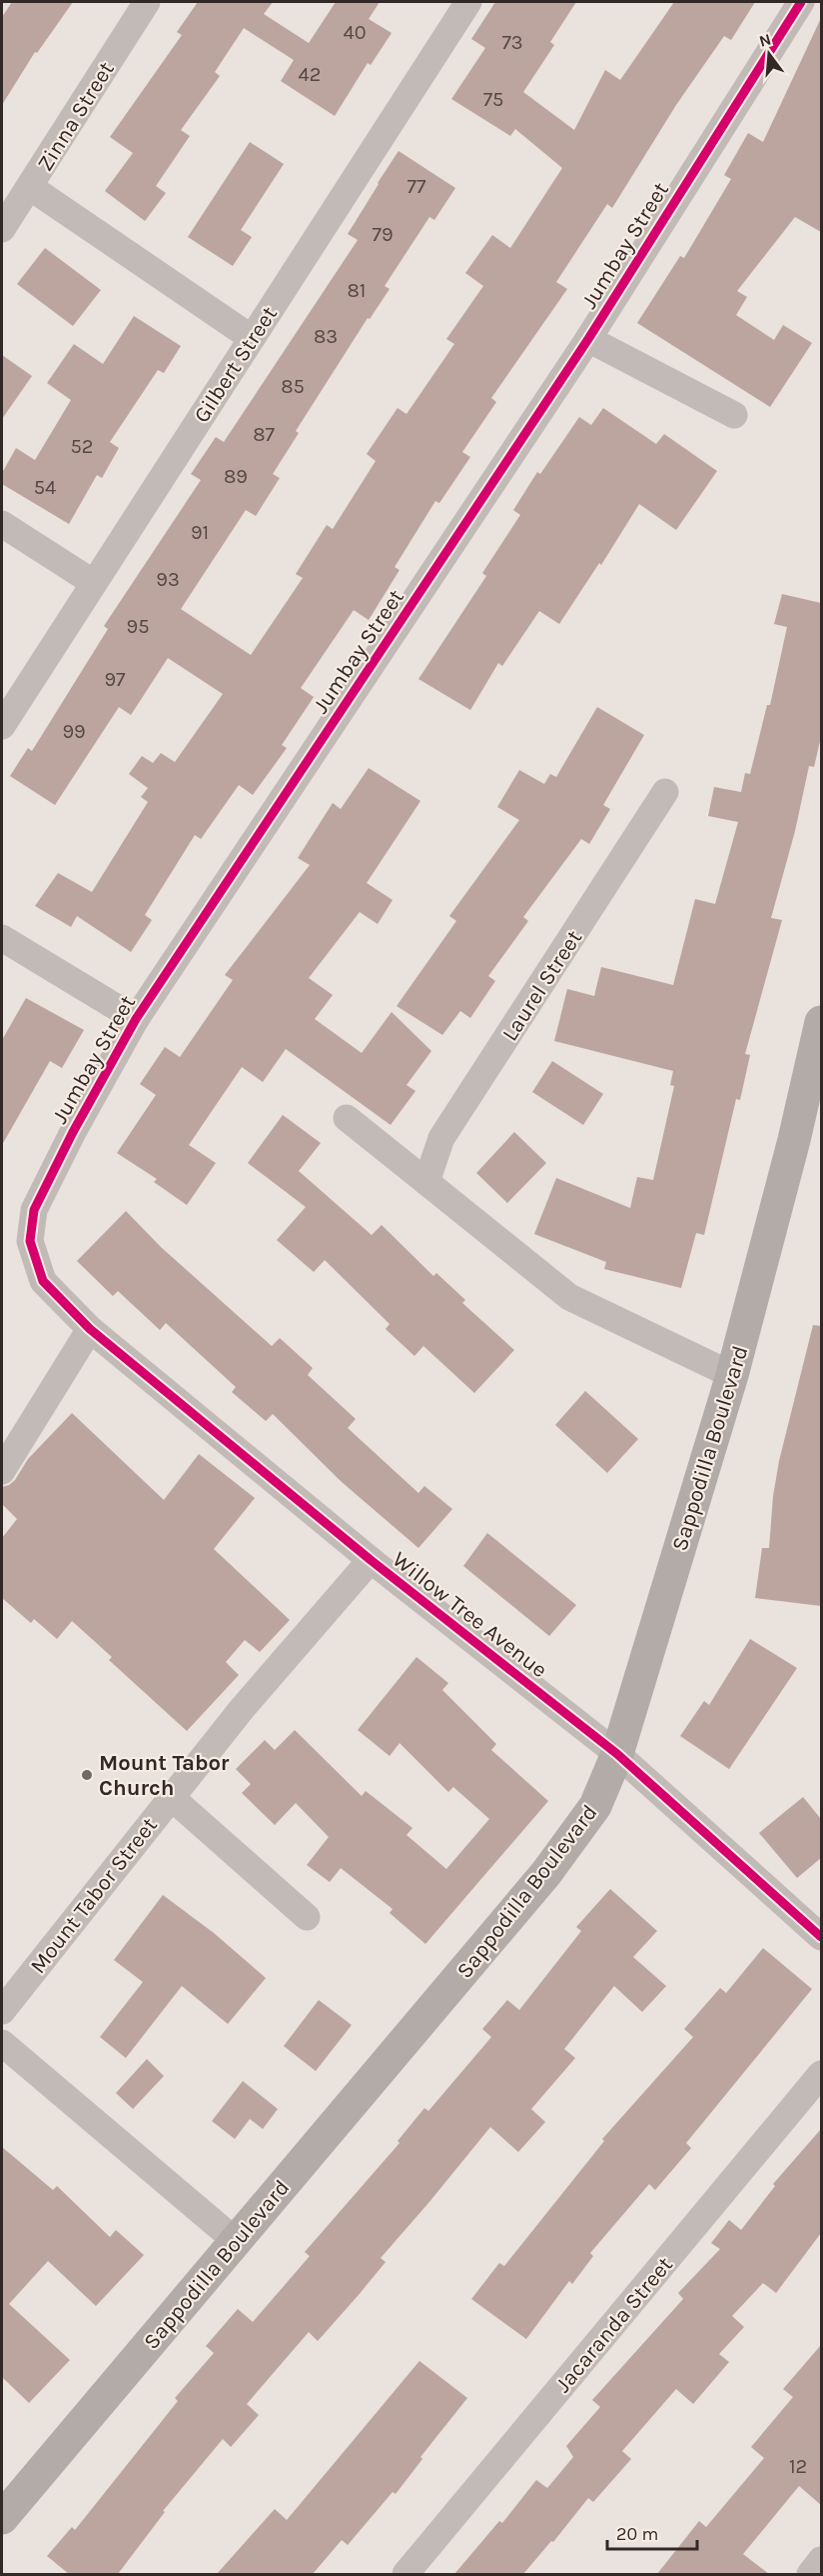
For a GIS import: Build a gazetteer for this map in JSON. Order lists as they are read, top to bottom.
{
  "streets": {
    "street": [
      "Zinna Street",
      "Jumbay Street",
      "Gilbert Street",
      "Laurel Street",
      "Sappodilla Boulevard",
      "Willow Tree Avenue",
      "Mount Tabor Street",
      "Jacaranda Street"
    ]
  },
  "crossings": [
    ["Jumbay Street", "Willow Tree Avenue"],
    ["Sappodilla Boulevard", "Willow Tree Avenue"],
    ["Willow Tree Avenue", "Mount Tabor Street"]
  ],
  "places": ["Mount Tabor Church"],
  "house_numbers": [
    "40",
    "73",
    "42",
    "75",
    "77",
    "79",
    "81",
    "83",
    "85",
    "87",
    "52",
    "89",
    "54",
    "91",
    "93",
    "95",
    "97",
    "99",
    "12"
  ],
  "scale_bar": "20 m",
  "north": "top"
}
